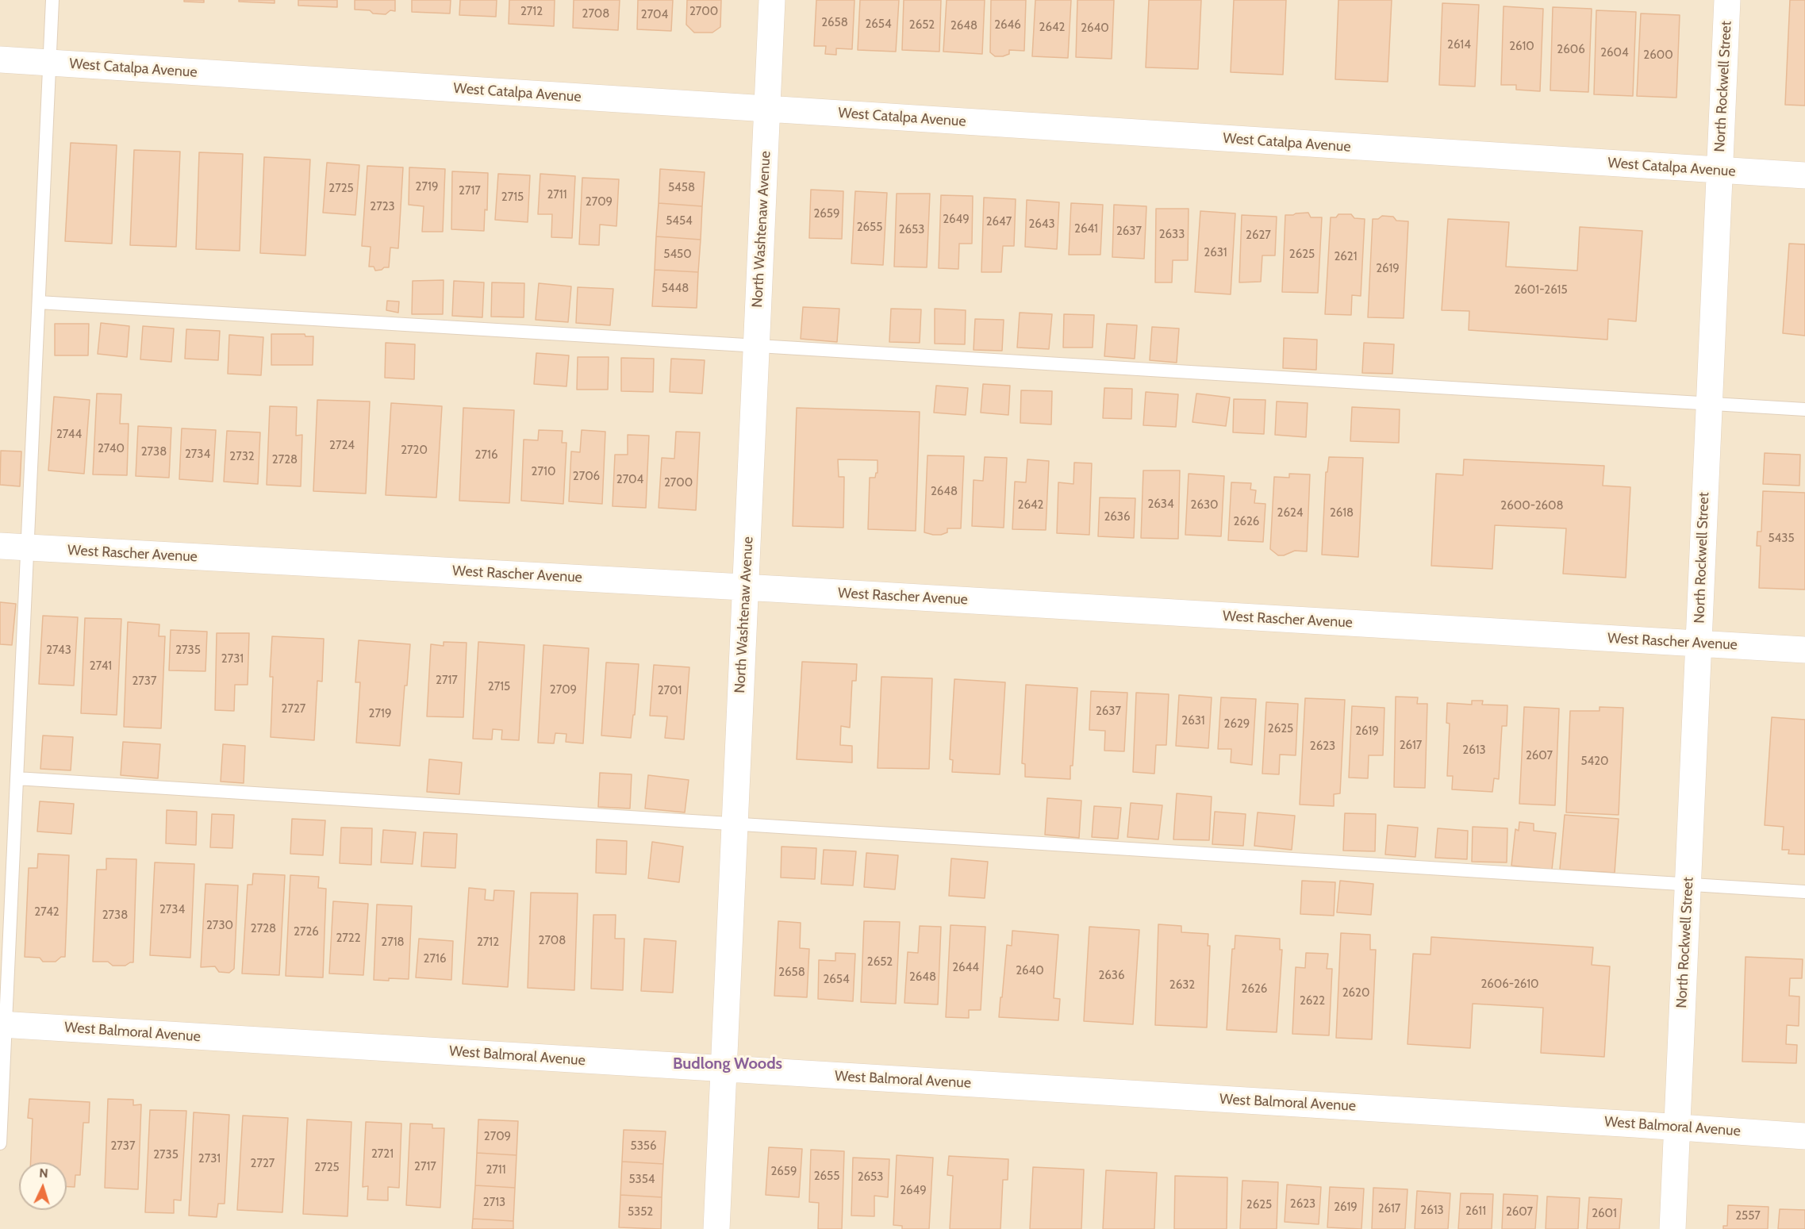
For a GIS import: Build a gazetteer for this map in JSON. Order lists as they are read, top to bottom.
{
  "streets": {
    "street": [
      "West Catalpa Avenue",
      "North Rockwell Street",
      "North Washtenaw Avenue",
      "West Rascher Avenue",
      "West Balmoral Avenue"
    ]
  },
  "crossings": [
    ["West Catalpa Avenue", "North Rockwell Street"],
    ["West Catalpa Avenue", "North Washtenaw Avenue"],
    ["North Rockwell Street", "West Rascher Avenue"],
    ["North Rockwell Street", "West Balmoral Avenue"],
    ["North Washtenaw Avenue", "West Rascher Avenue"],
    ["North Washtenaw Avenue", "West Balmoral Avenue"]
  ],
  "districts": ["Budlong Woods"],
  "house_numbers": [
    "2712",
    "2700",
    "2708",
    "2704",
    "2658",
    "2654",
    "2652",
    "2646",
    "2648",
    "2642",
    "2640",
    "2614",
    "2610",
    "2606",
    "2604",
    "2600",
    "2719",
    "5458",
    "2725",
    "2717",
    "2711",
    "2715",
    "2709",
    "2723",
    "2659",
    "2649",
    "5454",
    "2647",
    "2643",
    "2655",
    "2641",
    "2653",
    "2637",
    "2633",
    "2627",
    "2631",
    "5450",
    "2625",
    "2621",
    "2619",
    "5448",
    "2601-2615",
    "2744",
    "2724",
    "2740",
    "2720",
    "2738",
    "2734",
    "2716",
    "2732",
    "2728",
    "2710",
    "2706",
    "2704",
    "2700",
    "2648",
    "2634",
    "2642",
    "2630",
    "2600-2608",
    "2624",
    "2618",
    "2636",
    "2626",
    "5435",
    "2743",
    "2735",
    "2731",
    "2741",
    "2717",
    "2737",
    "2715",
    "2709",
    "2701",
    "2727",
    "2637",
    "2719",
    "2631",
    "2629",
    "2625",
    "2619",
    "2617",
    "2623",
    "2613",
    "2607",
    "5420",
    "2734",
    "2742",
    "2738",
    "2730",
    "2728",
    "2726",
    "2722",
    "2708",
    "2718",
    "2712",
    "2716",
    "2652",
    "2644",
    "2640",
    "2658",
    "2636",
    "2648",
    "2654",
    "2606-2610",
    "2632",
    "2626",
    "2620",
    "2622",
    "2709",
    "2737",
    "5356",
    "2721",
    "2735",
    "2731",
    "2727",
    "2717",
    "2725",
    "2711",
    "2659",
    "2655",
    "2653",
    "5354",
    "2649",
    "2713",
    "2623",
    "2625",
    "2619",
    "2617",
    "2613",
    "2611",
    "5352",
    "2607",
    "2601",
    "2557"
  ],
  "north": "top"
}
